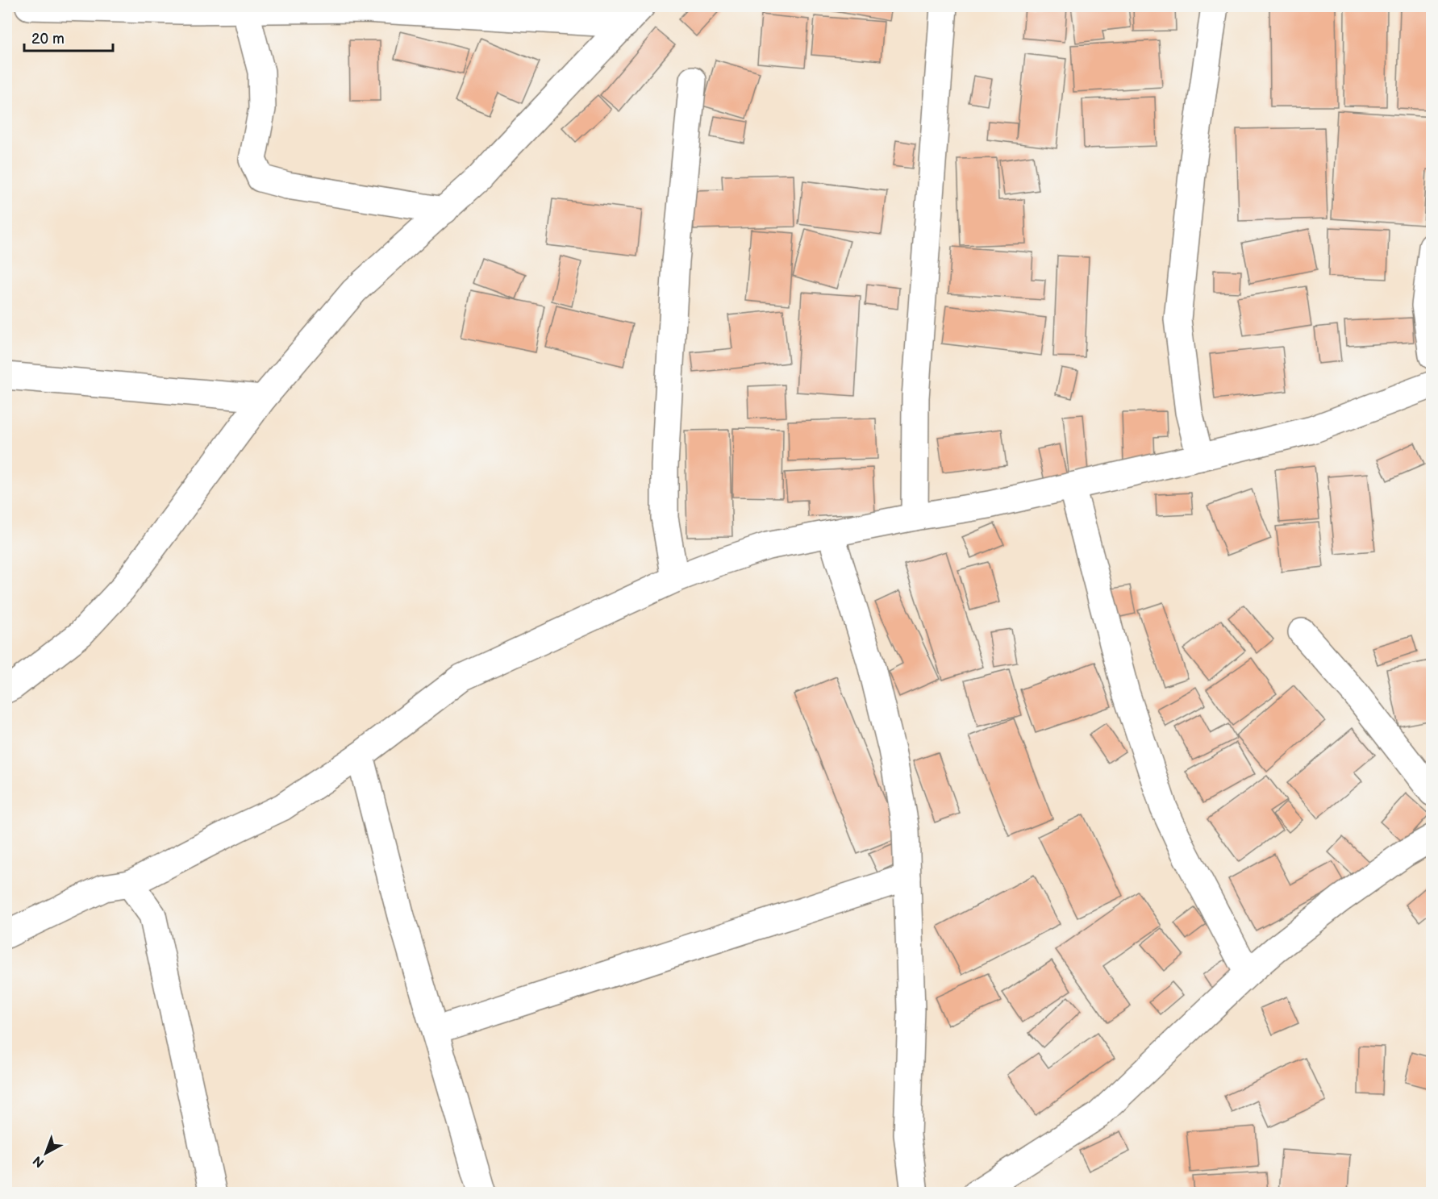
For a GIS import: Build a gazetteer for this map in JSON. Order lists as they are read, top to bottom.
{
  "scale_bar": "20 m",
  "north": "bottom left"
}
